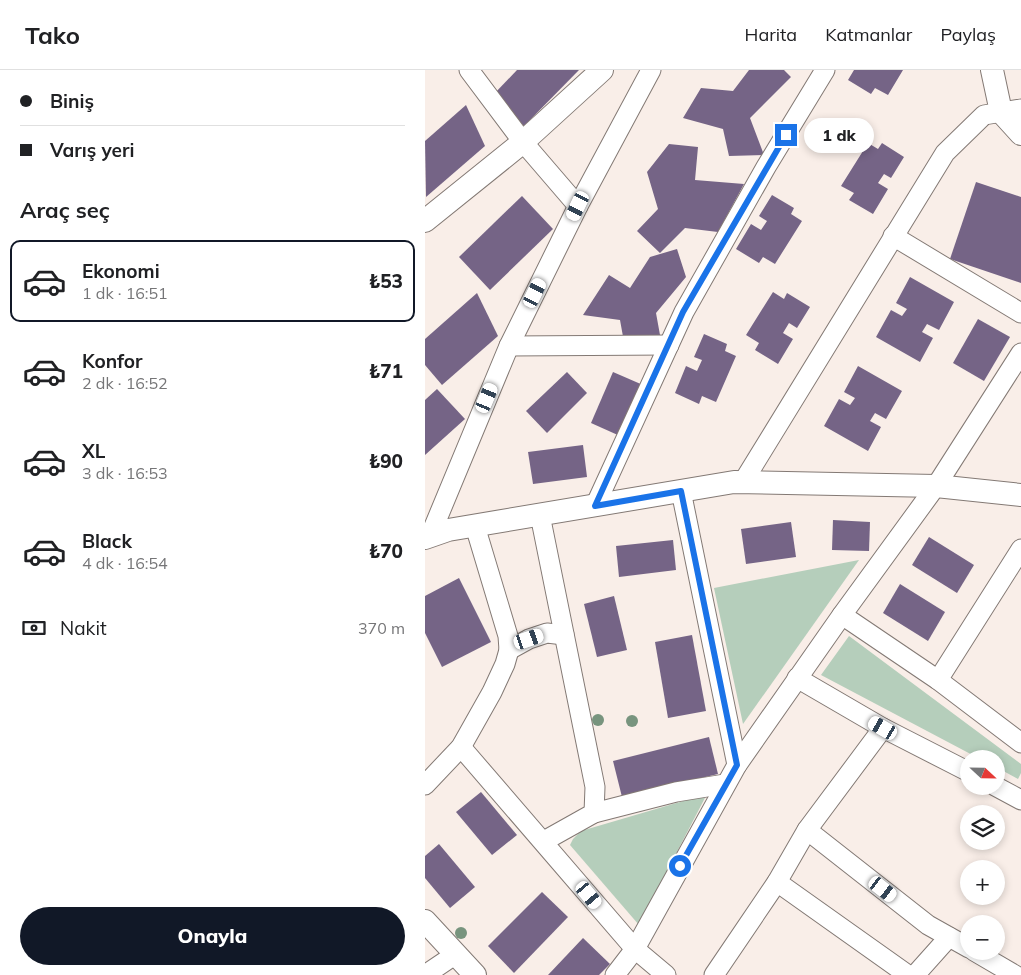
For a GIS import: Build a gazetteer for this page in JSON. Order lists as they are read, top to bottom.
{
  "north": "right",
  "page": {
    "header": "Tako",
    "nav": ["Harita", "Katmanlar", "Paylaş"],
    "banner": ["Biniş", "Varış yeri"],
    "bubble": "1 dk",
    "heading": "Araç seç",
    "list": [
      {
        "name": "Ekonomi",
        "note": "1 dk · 16:51",
        "value": "₺53"
      },
      {
        "name": "Konfor",
        "note": "2 dk · 16:52",
        "value": "₺71"
      },
      {
        "name": "XL",
        "note": "3 dk · 16:53",
        "value": "₺90"
      },
      {
        "name": "Black",
        "note": "4 dk · 16:54",
        "value": "₺70"
      }
    ],
    "pay": ["Nakit", "370 m"],
    "map_buttons": ["+", "−"],
    "buttons": "Onayla"
  }
}
